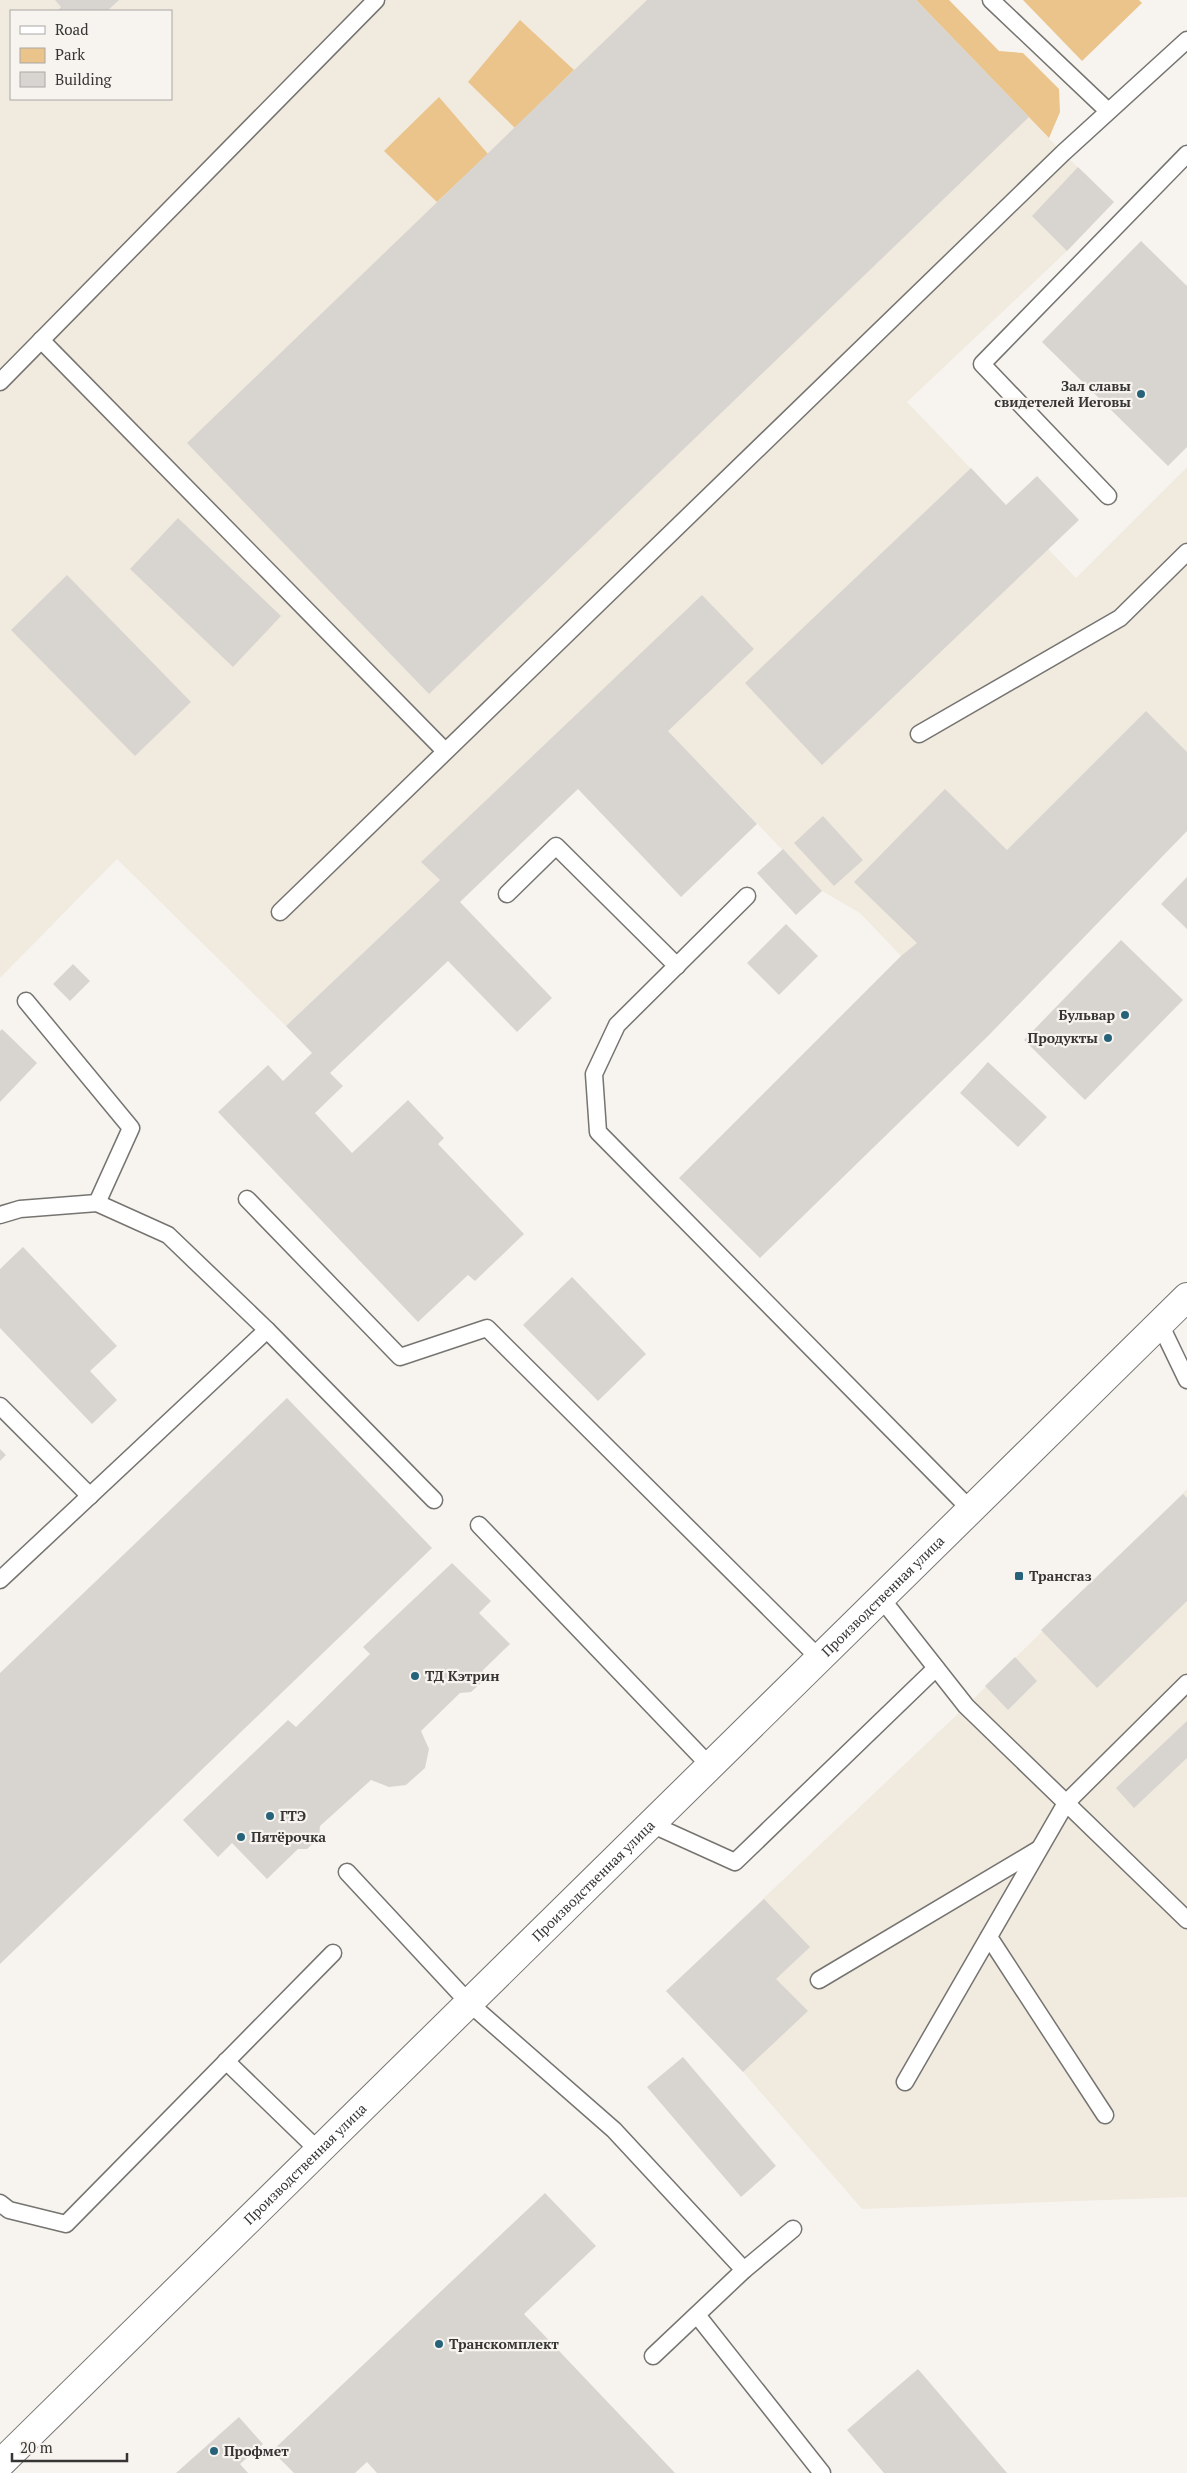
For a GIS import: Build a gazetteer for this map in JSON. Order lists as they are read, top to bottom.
{
  "streets": {
    "main road": ["Производственная улица"]
  },
  "places": {
    "other": [
      "Зал славы свидетелей Иеговы",
      "Бульвар",
      "Продукты",
      "ТД Кэтрин",
      "ГТЭ",
      "Пятёрочка",
      "Транскомплект",
      "Профмет"
    ],
    "transit": ["Трансгаз"]
  },
  "legend": ["Road", "Park", "Building"],
  "scale_bar": "20 m"
}
